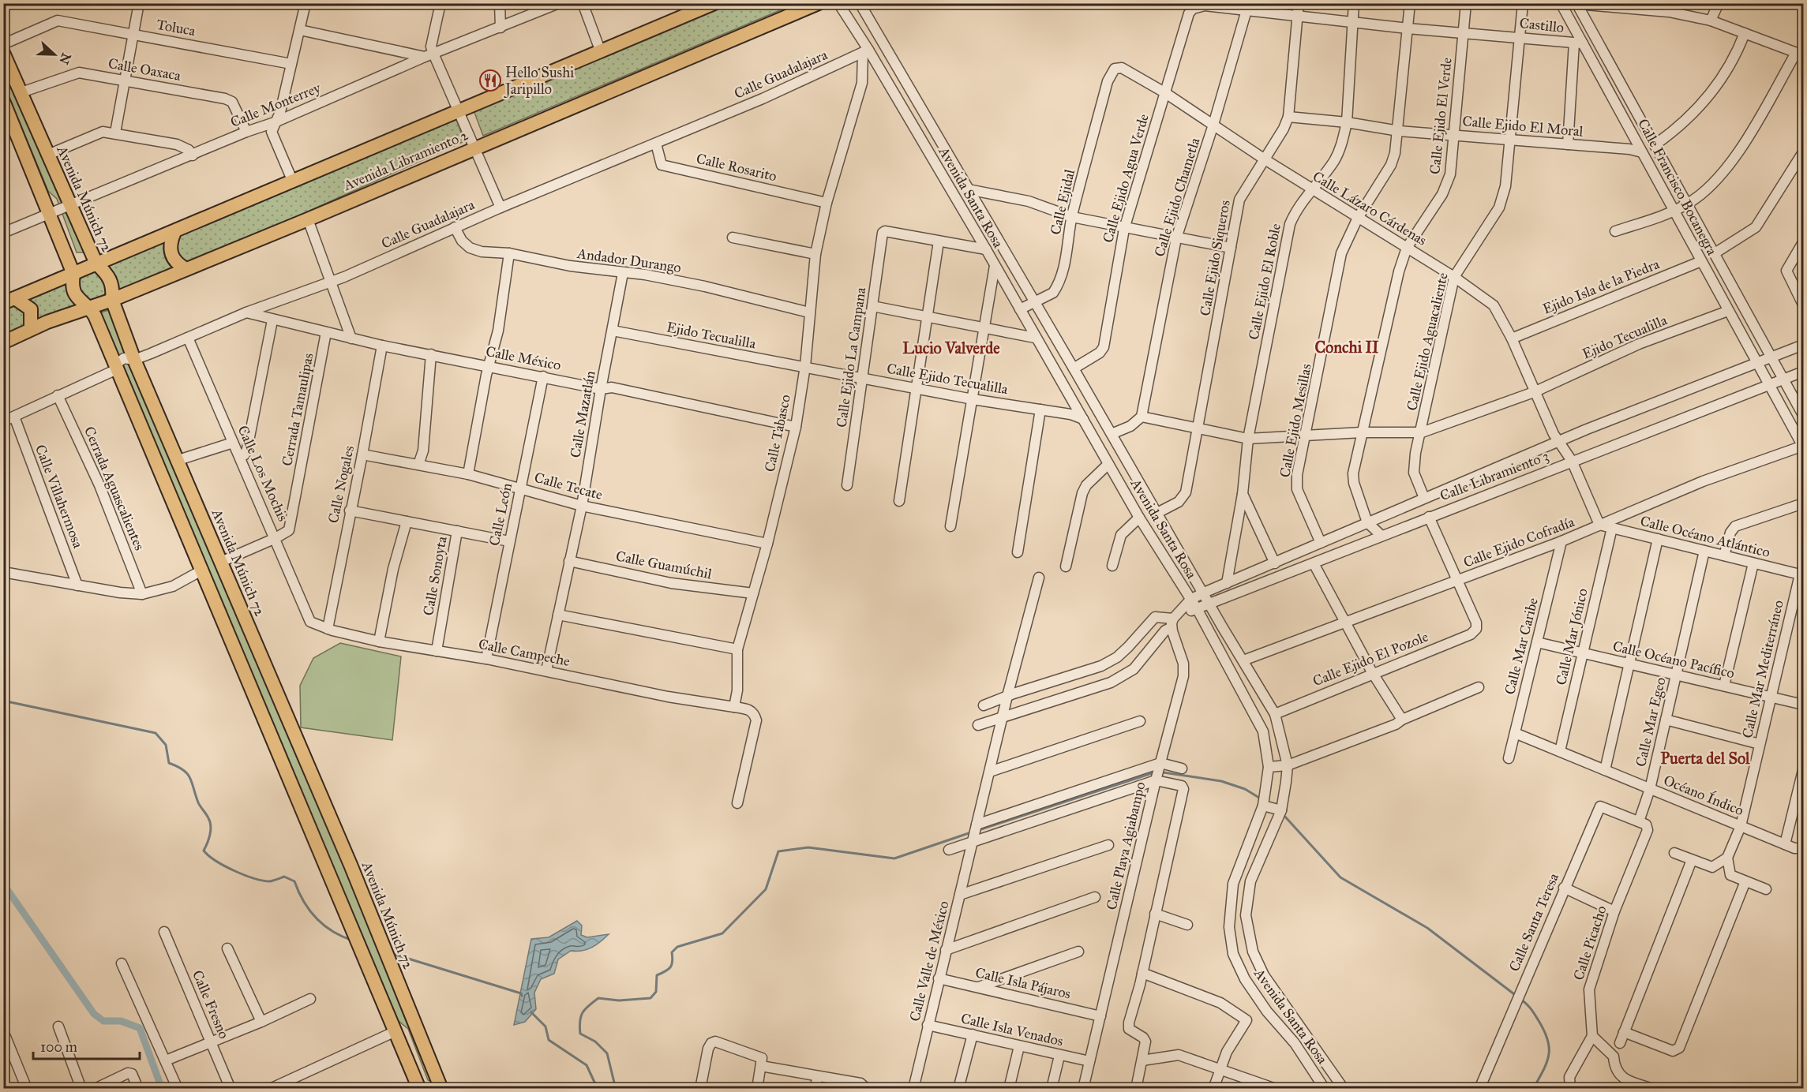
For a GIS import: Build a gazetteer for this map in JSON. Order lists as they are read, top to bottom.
{
  "streets": {
    "main road": ["Avenida Libramiento 2", "Avenida Múnich 72"],
    "street": [
      "Castillo",
      "Toluca",
      "Calle Oaxaca",
      "Calle Guadalajara",
      "Calle Monterrey",
      "Calle Ejido El Verde",
      "Calle Ejido El Moral",
      "Calle Rosarito",
      "Calle Ejido Agua Verde",
      "Calle Francisco Bocanegra",
      "Avenida Santa Rosa",
      "Calle Ejido Chametla",
      "Calle Ejidal",
      "Calle Lázaro Cárdenas",
      "Calle Ejido Siqueros",
      "Andador Durango",
      "Calle Ejido El Roble",
      "Ejido Isla de la Piedra",
      "Ejido Tecualilla",
      "Calle Ejido Aguacaliente",
      "Calle Ejido La Campana",
      "Calle México",
      "Calle Ejido Tecualilla",
      "Cerrada Tamaulipas",
      "Calle Mazatlán",
      "Calle Ejido Mesillas",
      "Calle Tabasco",
      "Calle Los Mochis",
      "Calle Libramiento 3",
      "Calle Nogales",
      "Calle Tecate",
      "Cerrada Aguascalientes",
      "Calle Villahermosa",
      "Calle León",
      "Calle Océano Atlántico",
      "Calle Ejido Cofradía",
      "Calle Guamúchil",
      "Calle Sonoyta",
      "Calle Mar Jónico",
      "Calle Mar Caribe",
      "Calle Campeche",
      "Calle Ejido El Pozole",
      "Calle Océano Pacífico",
      "Calle Mar Mediterráneo",
      "Calle Mar Egeo",
      "Océano Índico",
      "Calle Playa Agiabampo",
      "Calle Santa Teresa",
      "Calle Picacho",
      "Calle Valle de México",
      "Calle Isla Pájaros",
      "Calle Fresno",
      "Calle Isla Venados"
    ]
  },
  "crossings": [
    ["Castillo", "Calle Ejido El Verde"],
    ["Castillo", "Calle Ejido Agua Verde"],
    ["Castillo", "Calle Francisco Bocanegra"],
    ["Castillo", "Calle Ejido Chametla"],
    ["Castillo", "Calle Ejido Siqueros"],
    ["Castillo", "Calle Ejido El Roble"],
    ["Castillo", "Calle Ejido Aguacaliente"],
    ["Castillo", "Calle Ejido Mesillas"],
    ["Calle Oaxaca", "Calle Monterrey"],
    ["Calle Oaxaca", "Avenida Múnich 72"],
    ["Calle Guadalajara", "Calle Rosarito"],
    ["Calle Guadalajara", "Avenida Santa Rosa"],
    ["Calle Guadalajara", "Avenida Múnich 72"],
    ["Calle Guadalajara", "Andador Durango"],
    ["Calle Guadalajara", "Calle México"],
    ["Calle Guadalajara", "Calle Tabasco"],
    ["Calle Guadalajara", "Calle Los Mochis"],
    ["Calle Guadalajara", "Cerrada Aguascalientes"],
    ["Calle Guadalajara", "Calle Villahermosa"],
    ["Calle Monterrey", "Avenida Múnich 72"],
    ["Calle Ejido El Verde", "Calle Ejido El Moral"],
    ["Calle Ejido El Verde", "Calle Lázaro Cárdenas"],
    ["Calle Ejido El Verde", "Calle Libramiento 3"],
    ["Calle Ejido El Moral", "Calle Francisco Bocanegra"],
    ["Calle Ejido El Moral", "Calle Ejido Siqueros"],
    ["Calle Ejido El Moral", "Calle Ejido El Roble"],
    ["Calle Ejido El Moral", "Calle Ejido Aguacaliente"],
    ["Calle Ejido El Moral", "Calle Ejido Mesillas"],
    ["Avenida Libramiento 2", "Avenida Múnich 72"],
    ["Calle Rosarito", "Calle Tabasco"],
    ["Calle Ejido Agua Verde", "Avenida Santa Rosa"],
    ["Calle Ejido Agua Verde", "Calle Lázaro Cárdenas"],
    ["Calle Francisco Bocanegra", "Ejido Isla de la Piedra"],
    ["Calle Francisco Bocanegra", "Ejido Tecualilla"],
    ["Calle Francisco Bocanegra", "Calle Libramiento 3"],
    ["Calle Francisco Bocanegra", "Calle Ejido Cofradía"],
    ["Avenida Santa Rosa", "Calle Ejidal"],
    ["Avenida Santa Rosa", "Calle Ejido Siqueros"],
    ["Avenida Santa Rosa", "Calle Ejido Tecualilla"],
    ["Avenida Santa Rosa", "Calle Tabasco"],
    ["Avenida Santa Rosa", "Calle Libramiento 3"],
    ["Avenida Santa Rosa", "Calle Ejido Cofradía"],
    ["Avenida Santa Rosa", "Calle Ejido El Pozole"],
    ["Calle Ejido Chametla", "Calle Lázaro Cárdenas"],
    ["Avenida Múnich 72", "Cerrada Tamaulipas"],
    ["Calle Ejidal", "Calle Lázaro Cárdenas"],
    ["Calle Lázaro Cárdenas", "Calle Ejido Siqueros"],
    ["Calle Lázaro Cárdenas", "Calle Ejido El Roble"],
    ["Calle Lázaro Cárdenas", "Ejido Isla de la Piedra"],
    ["Calle Lázaro Cárdenas", "Ejido Tecualilla"],
    ["Calle Lázaro Cárdenas", "Calle Ejido Aguacaliente"],
    ["Calle Lázaro Cárdenas", "Calle Ejido Mesillas"],
    ["Calle Lázaro Cárdenas", "Calle Libramiento 3"],
    ["Calle Lázaro Cárdenas", "Calle Océano Atlántico"],
    ["Calle Lázaro Cárdenas", "Calle Ejido Cofradía"],
    ["Andador Durango", "Calle Mazatlán"],
    ["Andador Durango", "Calle Tabasco"],
    ["Calle Ejido El Roble", "Calle Libramiento 3"],
    ["Ejido Tecualilla", "Calle Ejido Tecualilla"],
    ["Ejido Tecualilla", "Calle Mazatlán"],
    ["Ejido Tecualilla", "Calle Tabasco"],
    ["Calle Ejido Aguacaliente", "Calle Libramiento 3"],
    ["Calle Ejido La Campana", "Calle Ejido Tecualilla"],
    ["Calle México", "Cerrada Tamaulipas"],
    ["Calle México", "Calle Mazatlán"],
    ["Calle México", "Calle Tabasco"],
    ["Calle México", "Calle Nogales"],
    ["Calle México", "Calle León"],
    ["Calle Ejido Tecualilla", "Calle Tabasco"],
    ["Cerrada Tamaulipas", "Calle Los Mochis"],
    ["Calle Mazatlán", "Calle Tecate"],
    ["Calle Mazatlán", "Calle Guamúchil"],
    ["Calle Mazatlán", "Calle Campeche"],
    ["Calle Ejido Mesillas", "Calle Libramiento 3"],
    ["Calle Tabasco", "Calle Tecate"],
    ["Calle Tabasco", "Calle Guamúchil"],
    ["Calle Tabasco", "Calle Campeche"],
    ["Calle Los Mochis", "Calle Campeche"],
    ["Calle Libramiento 3", "Calle Playa Agiabampo"],
    ["Calle Libramiento 3", "Calle Valle de México"],
    ["Calle Nogales", "Calle Tecate"],
    ["Calle Nogales", "Calle Campeche"],
    ["Calle Tecate", "Calle León"],
    ["Calle León", "Calle Sonoyta"],
    ["Calle León", "Calle Campeche"],
    ["Calle Océano Atlántico", "Calle Ejido Cofradía"],
    ["Calle Océano Atlántico", "Calle Mar Jónico"],
    ["Calle Océano Atlántico", "Calle Mar Mediterráneo"],
    ["Calle Océano Atlántico", "Calle Mar Egeo"],
    ["Calle Ejido Cofradía", "Calle Mar Caribe"],
    ["Calle Ejido Cofradía", "Calle Ejido El Pozole"],
    ["Calle Sonoyta", "Calle Campeche"],
    ["Calle Mar Jónico", "Calle Océano Pacífico"],
    ["Calle Mar Jónico", "Océano Índico"],
    ["Calle Mar Caribe", "Calle Océano Pacífico"],
    ["Calle Mar Caribe", "Océano Índico"],
    ["Calle Océano Pacífico", "Calle Mar Mediterráneo"],
    ["Calle Océano Pacífico", "Calle Mar Egeo"],
    ["Calle Mar Mediterráneo", "Océano Índico"],
    ["Calle Mar Egeo", "Océano Índico"],
    ["Calle Mar Egeo", "Calle Santa Teresa"],
    ["Calle Mar Egeo", "Calle Picacho"],
    ["Calle Playa Agiabampo", "Calle Isla Pájaros"],
    ["Calle Playa Agiabampo", "Calle Isla Venados"],
    ["Calle Santa Teresa", "Calle Picacho"],
    ["Calle Valle de México", "Calle Isla Pájaros"],
    ["Calle Valle de México", "Calle Isla Venados"]
  ],
  "districts": ["Conchi II", "Lucio Valverde", "Puerta del Sol"],
  "places": {
    "restaurant": ["Hello Sushi Jaripillo"]
  },
  "scale_bar": "100 m",
  "north": "right"
}
